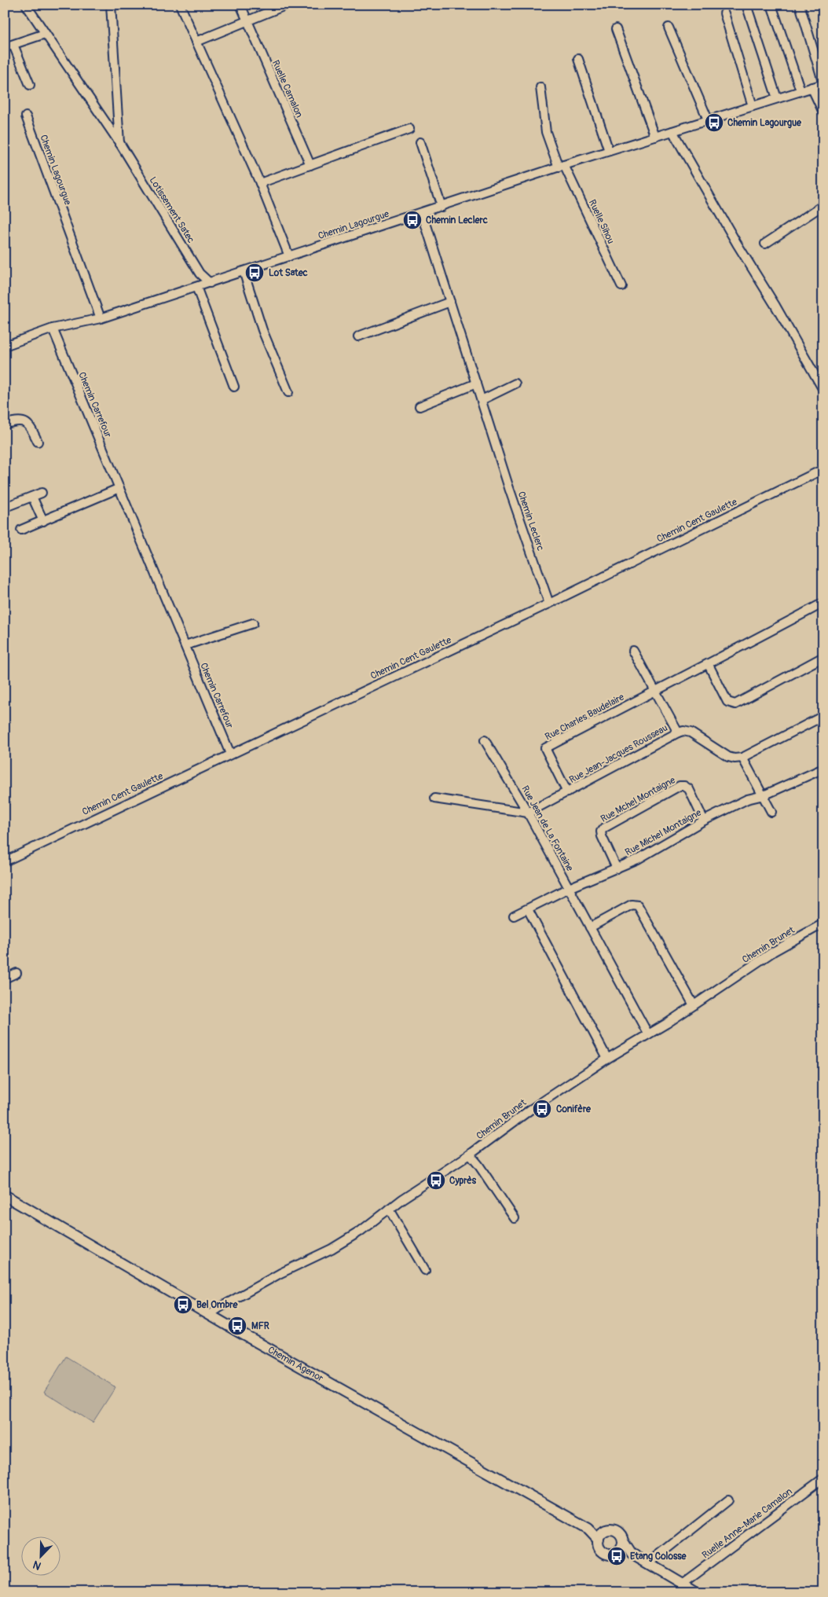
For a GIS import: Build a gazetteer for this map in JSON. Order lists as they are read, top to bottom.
{
  "streets": {
    "main road": ["Chemin Agenor"],
    "street": [
      "Ruelle Camalon",
      "Chemin Lagourgue",
      "Lotissement Satec",
      "Ruelle Sihou",
      "Chemin Carrefour",
      "Chemin Cent Gaulette",
      "Chemin Leclerc",
      "Rue Charles Baudelaire",
      "Rue Jean-Jacques Rousseau",
      "Rue Mchel Montaigne",
      "Rue Jean de La Fontaine",
      "Rue Michel Montaigne",
      "Chemin Brunet",
      "Ruelle Anne-Marie Camalon"
    ]
  },
  "crossings": [
    ["Chemin Lagourgue", "Lotissement Satec"],
    ["Chemin Lagourgue", "Ruelle Sihou"],
    ["Chemin Lagourgue", "Chemin Carrefour"],
    ["Chemin Lagourgue", "Chemin Leclerc"],
    ["Chemin Carrefour", "Chemin Cent Gaulette"],
    ["Chemin Cent Gaulette", "Chemin Leclerc"],
    ["Rue Charles Baudelaire", "Rue Jean-Jacques Rousseau"],
    ["Rue Jean-Jacques Rousseau", "Rue Jean de La Fontaine"],
    ["Rue Mchel Montaigne", "Rue Michel Montaigne"],
    ["Rue Jean de La Fontaine", "Rue Michel Montaigne"],
    ["Rue Jean de La Fontaine", "Chemin Brunet"],
    ["Chemin Brunet", "Chemin Agenor"],
    ["Chemin Agenor", "Ruelle Anne-Marie Camalon"]
  ],
  "places": {
    "bus stop": [
      "Chemin Lagourgue",
      "Chemin Leclerc",
      "Lot Satec",
      "Conifère",
      "Cyprès",
      "Bel Ombre",
      "MFR",
      "Etang Colosse"
    ]
  },
  "north": "bottom left"
}
